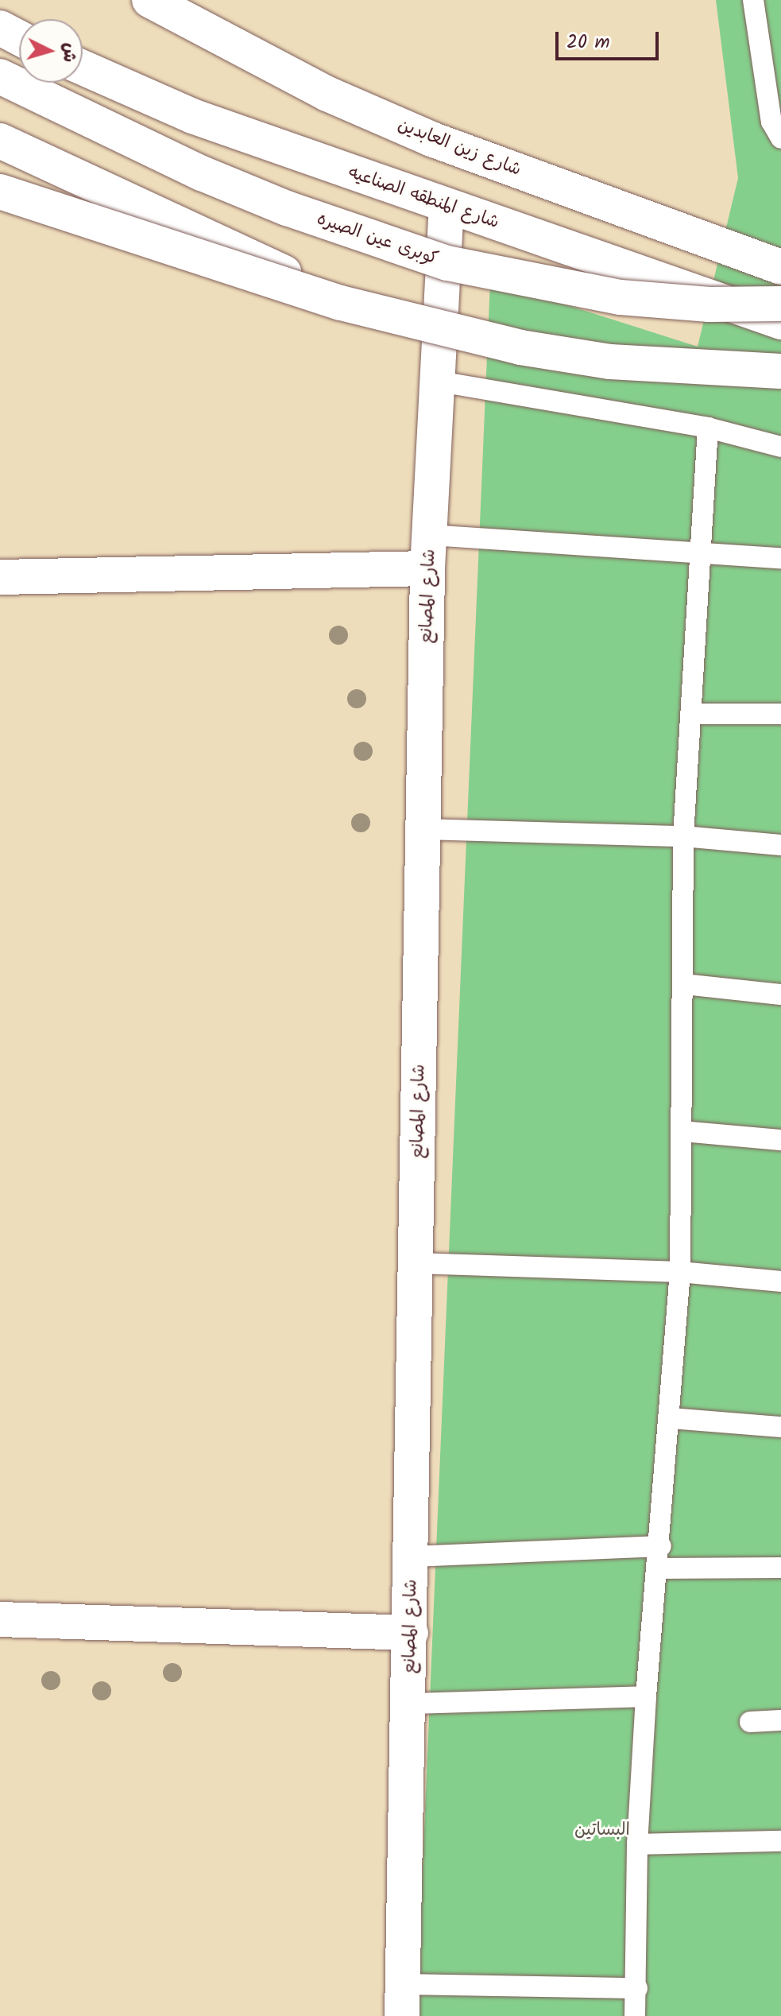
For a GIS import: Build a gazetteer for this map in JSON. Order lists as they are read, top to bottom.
{
  "streets": {
    "main road": [
      "شارع زين العابدين",
      "شارع المنطقه الصناعيه",
      "كوبرى عين الصيره",
      "شارع المصانع"
    ]
  },
  "crossings": [
    ["شارع المنطقه الصناعيه", "شارع المصانع"]
  ],
  "parks": ["البساتين"],
  "scale_bar": "20 m",
  "north": "right"
}
